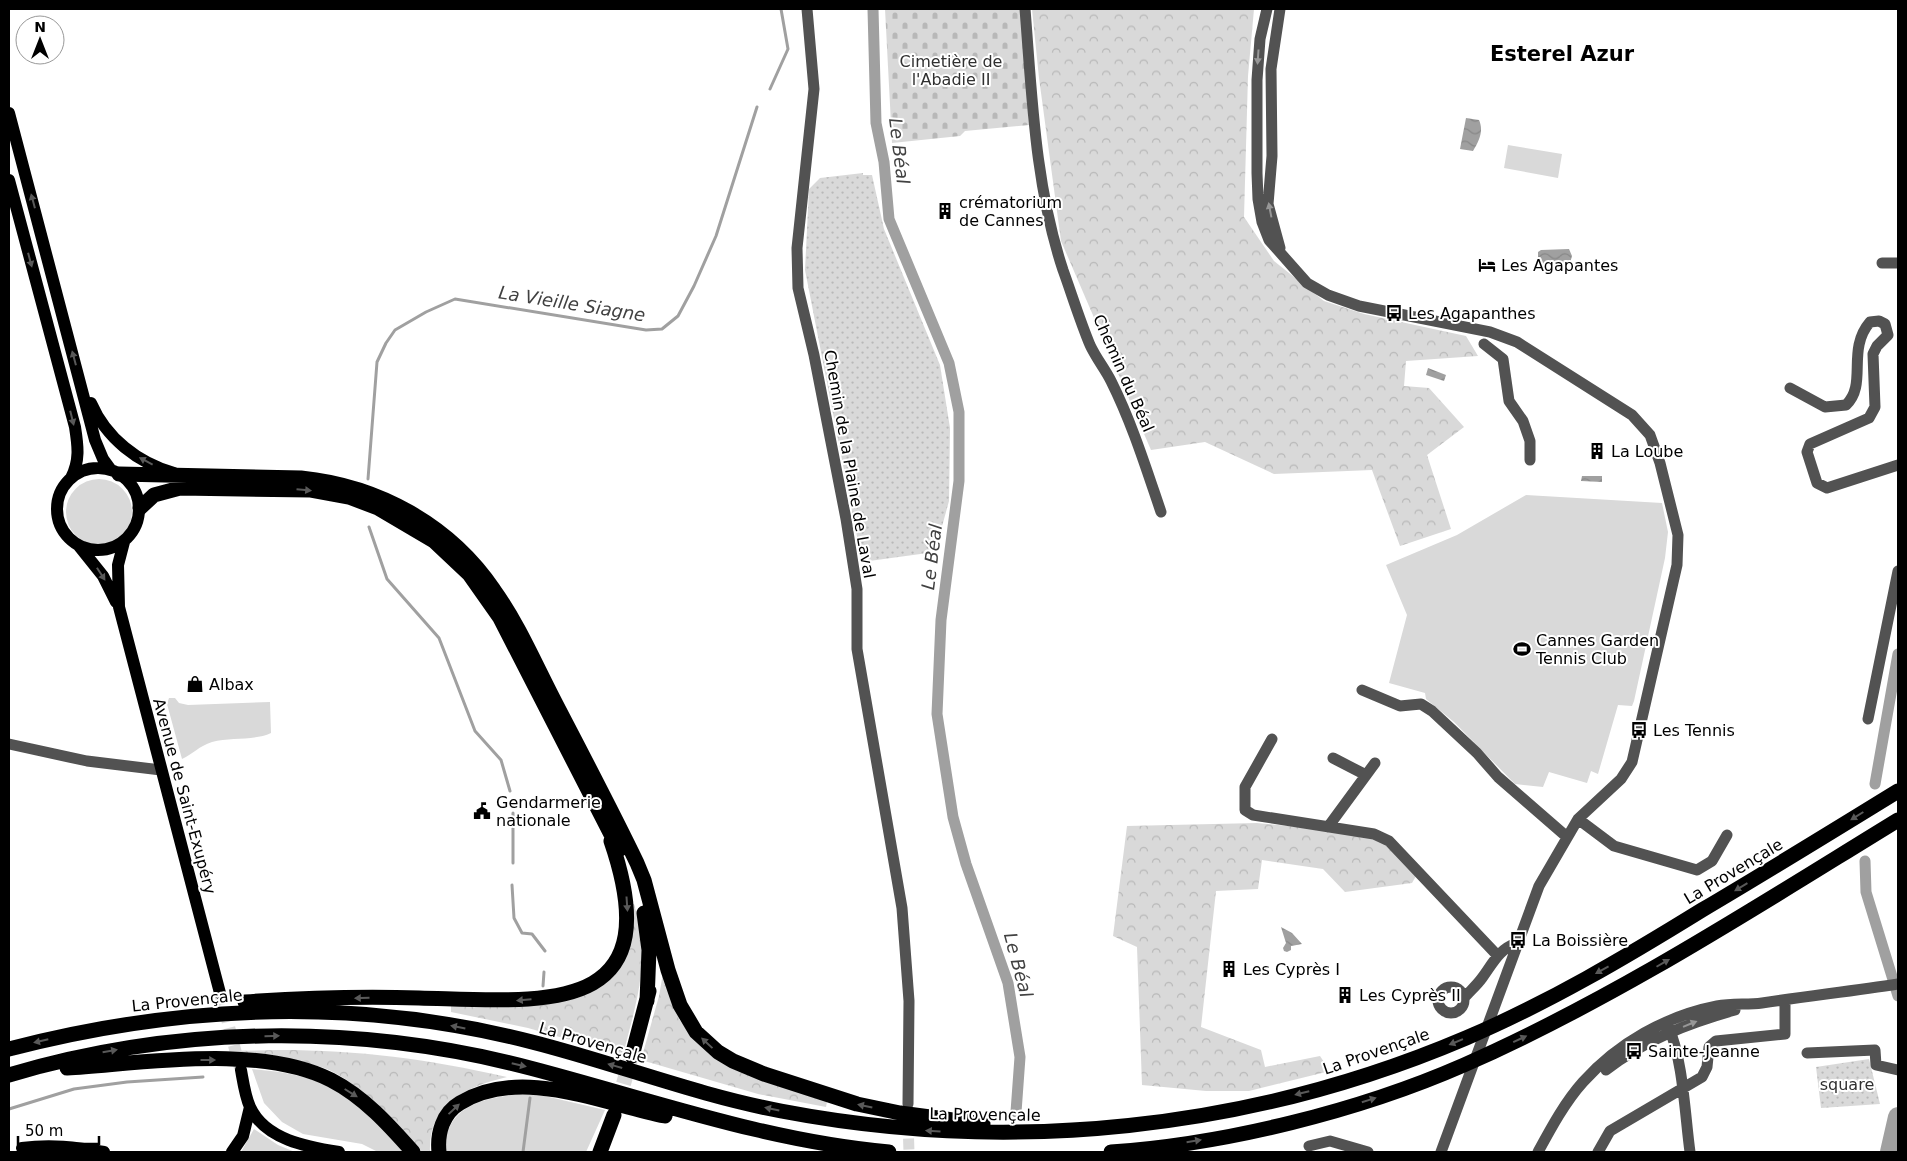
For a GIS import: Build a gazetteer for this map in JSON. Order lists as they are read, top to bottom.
{
  "streets": {
    "highway": ["La Provençale"],
    "main road": ["Avenue de Saint-Exupéry"],
    "street": ["Chemin du Béal", "Chemin de la Plaine de Laval"]
  },
  "districts": ["Esterel Azur"],
  "water": ["Le Béal", "La Vieille Siagne"],
  "parks": ["Cimetière de l'Abadie II", "square"],
  "places": {
    "building": [
      "crématorium de Cannes",
      "La Loube",
      "Les Cyprès I",
      "Les Cyprès II"
    ],
    "hotel": ["Les Agapantes"],
    "bus stop": [
      "Les Agapanthes",
      "Les Tennis",
      "La Boissière",
      "Sainte-Jeanne"
    ],
    "sports": ["Cannes Garden Tennis Club"],
    "shop": ["Albax"],
    "public building": ["Gendarmerie nationale"]
  },
  "scale_bar": "50 m",
  "north": "top"
}
